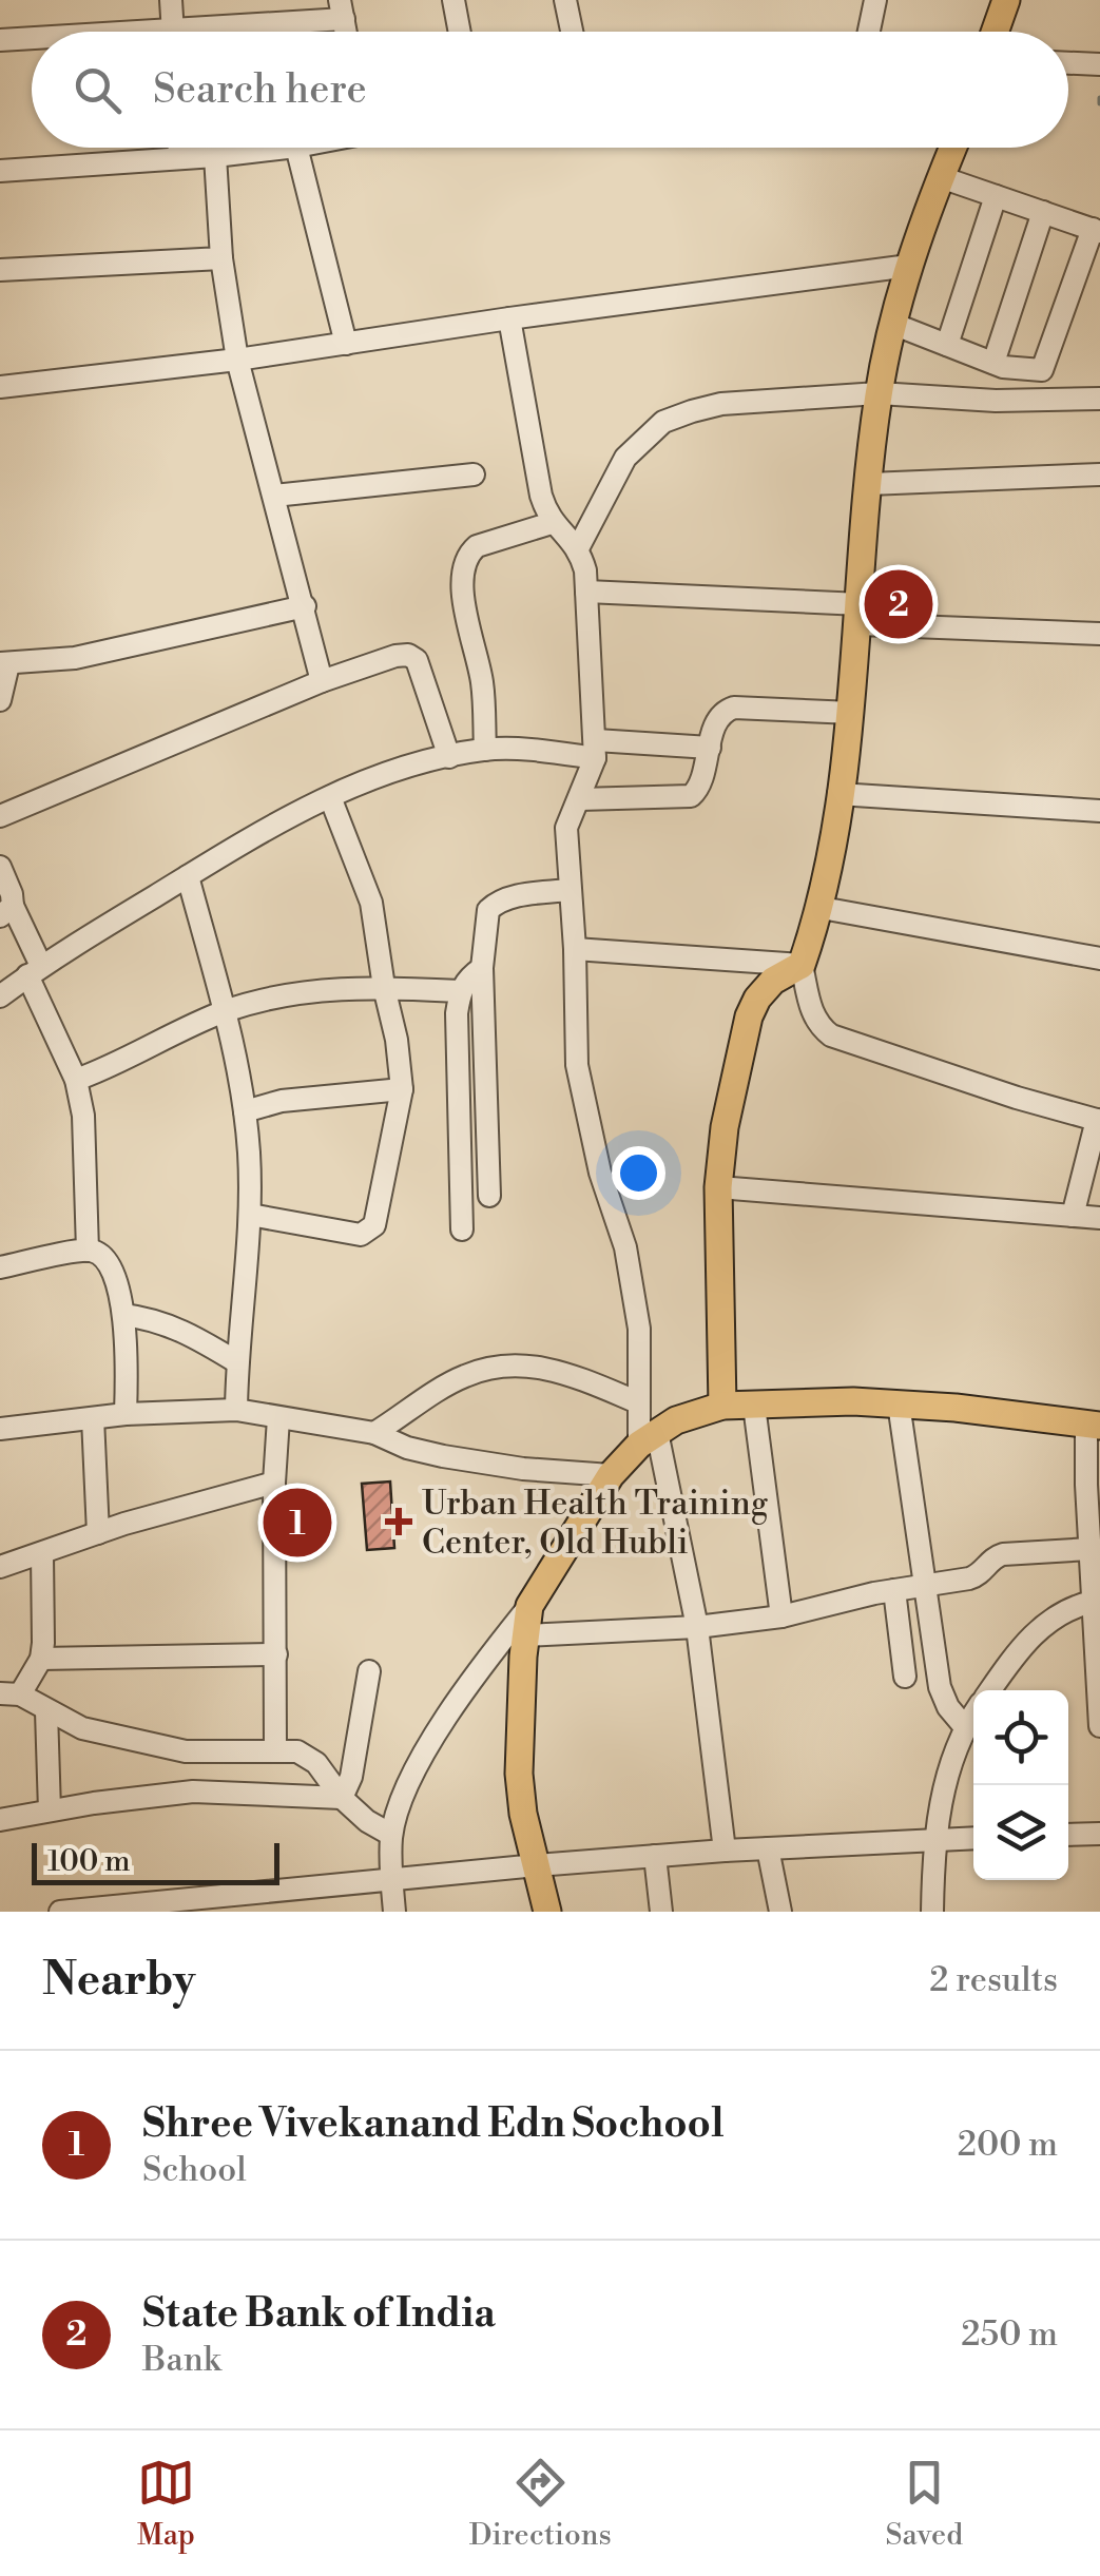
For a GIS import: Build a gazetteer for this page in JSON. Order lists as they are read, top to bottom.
{
  "places": {
    "health": ["Urban Health Training Center, Old Hubli"]
  },
  "scale_bar": "100 m",
  "page": {
    "search": "Search here",
    "pins": ["2", "1"],
    "scale": "100 m",
    "heading": ["Nearby", "2 results"],
    "list": [
      {
        "mark": "1",
        "name": "Shree Vivekanand Edn Sochool",
        "note": "School",
        "value": "200 m"
      },
      {
        "mark": "2",
        "name": "State Bank of India",
        "note": "Bank",
        "value": "250 m"
      }
    ],
    "nav": ["Map", "Directions", "Saved"]
  }
}
